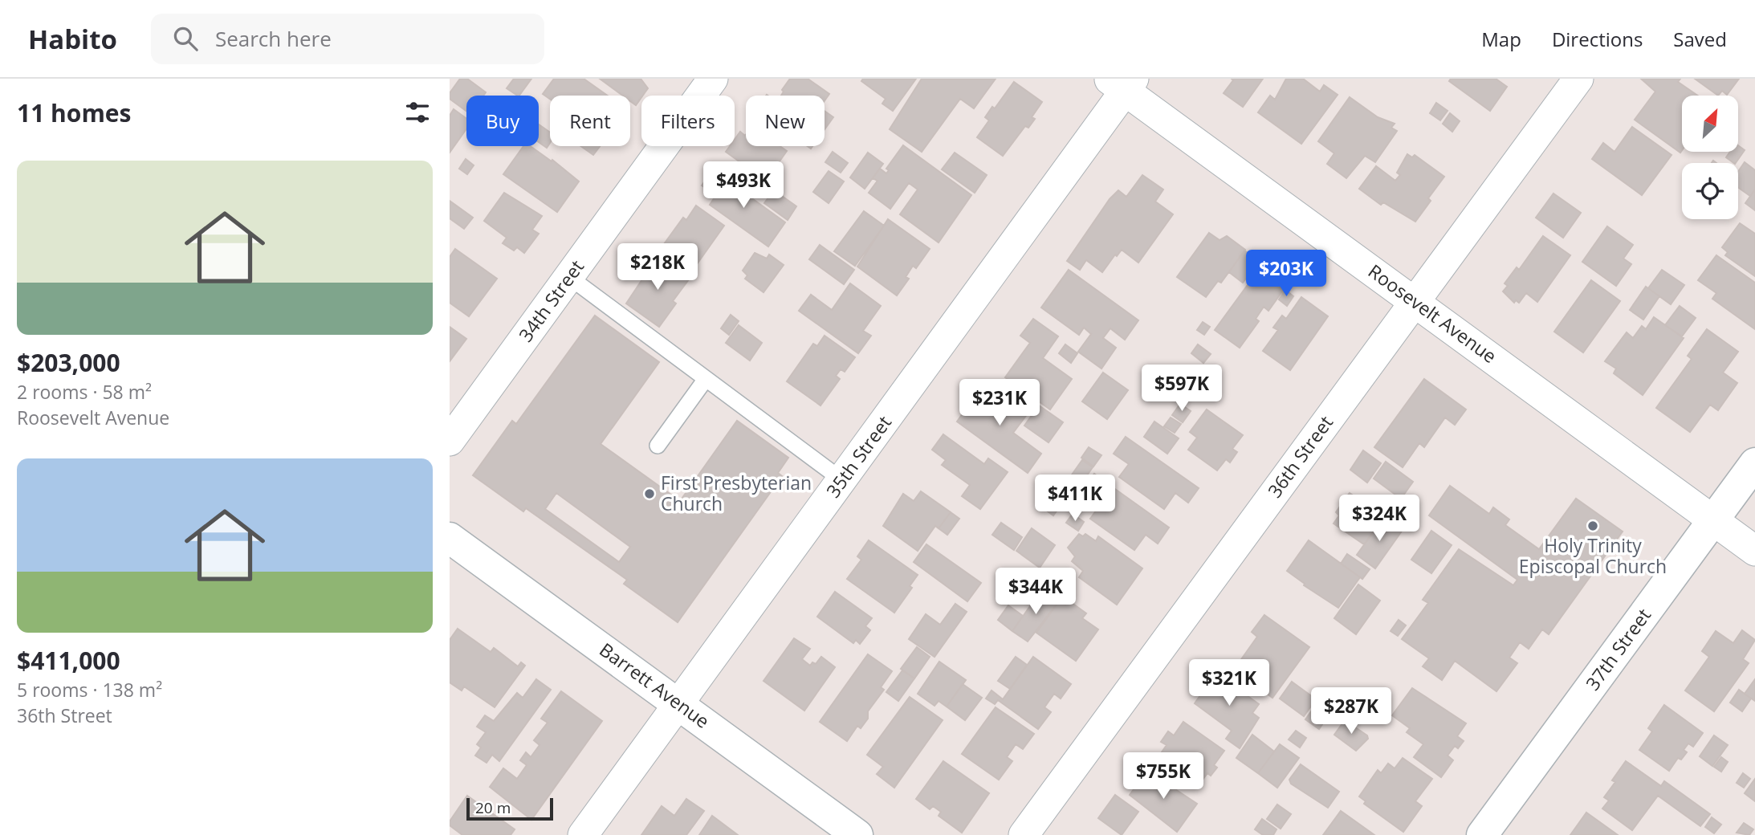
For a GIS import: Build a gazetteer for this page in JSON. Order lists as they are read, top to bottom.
{
  "streets": {
    "main road": ["37th Street", "Barrett Avenue"],
    "street": [
      "34th Street",
      "Roosevelt Avenue",
      "35th Street",
      "36th Street"
    ]
  },
  "crossings": [
    ["Roosevelt Avenue", "35th Street"],
    ["Roosevelt Avenue", "36th Street"],
    ["Roosevelt Avenue", "37th Street"],
    ["35th Street", "Barrett Avenue"]
  ],
  "places": ["First Presbyterian Church", "Holy Trinity Episcopal Church"],
  "scale_bar": "20 m",
  "north": "top right",
  "page": {
    "header": "Habito",
    "search": "Search here",
    "nav": ["Map", "Directions", "Saved"],
    "heading": "11 homes",
    "chip": [
      "Buy",
      "Rent",
      "Filters",
      "New"
    ],
    "list": [
      {
        "name": "$203,000",
        "note": "2 rooms · 58 m² · Roosevelt Avenue"
      },
      {
        "name": "$411,000",
        "note": "5 rooms · 138 m² · 36th Street"
      }
    ],
    "price": [
      "$493K",
      "$218K",
      "$203K",
      "$597K",
      "$231K",
      "$411K",
      "$324K",
      "$344K",
      "$321K",
      "$287K",
      "$755K"
    ],
    "scale": "20 m"
  }
}
